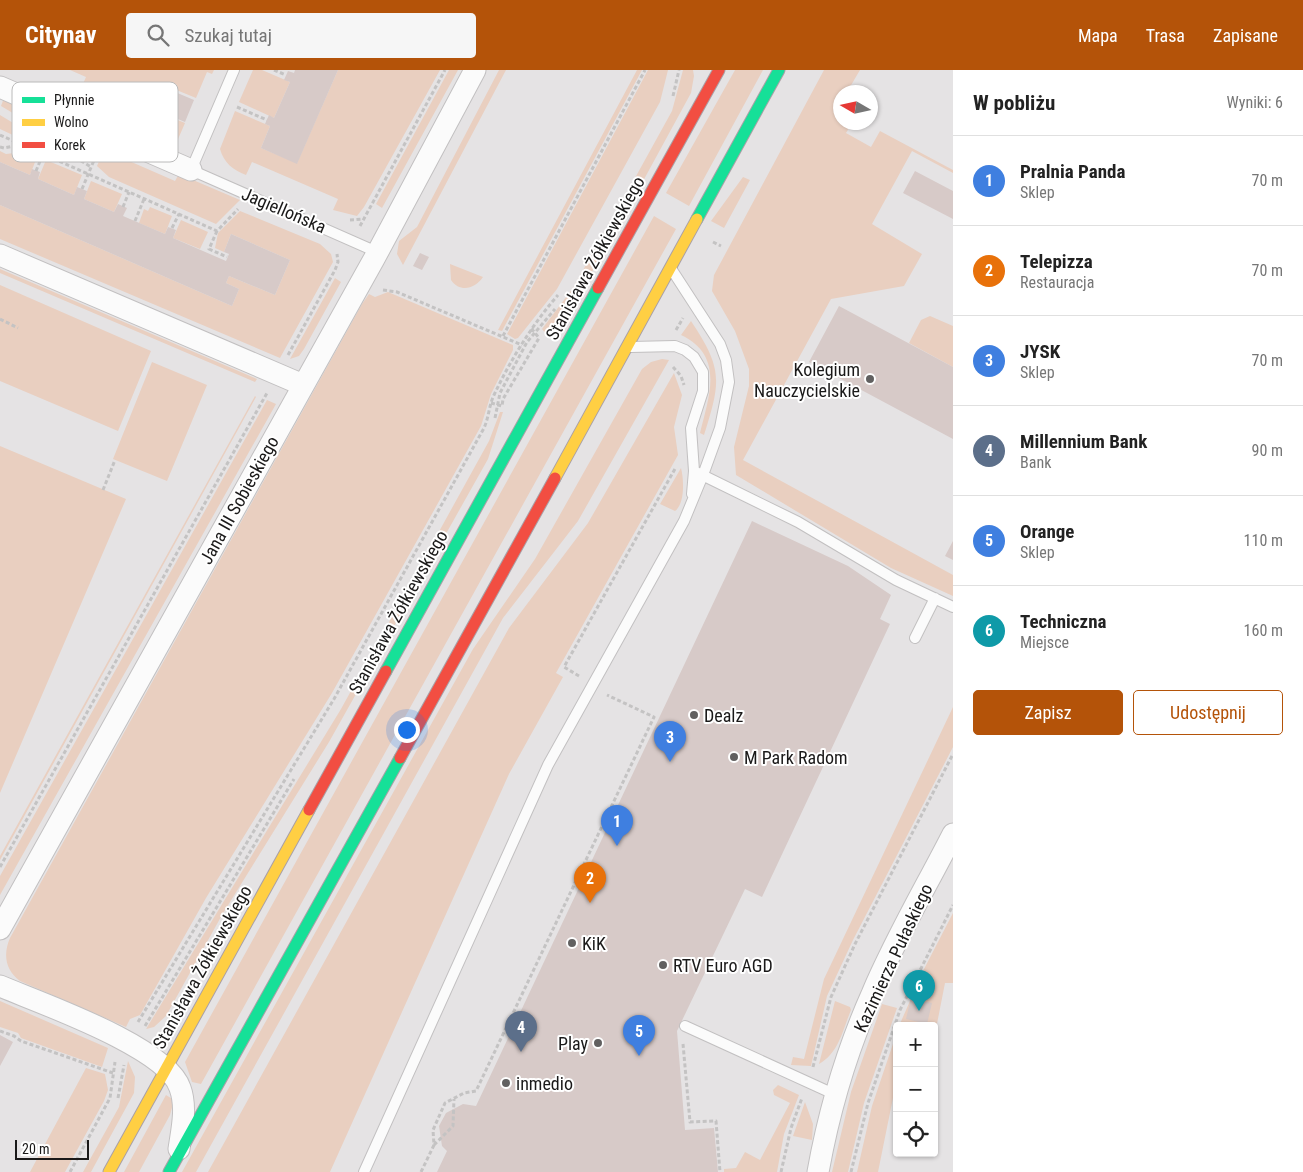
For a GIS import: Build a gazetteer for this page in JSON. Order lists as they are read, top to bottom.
{
  "streets": {
    "main road": ["Stanisława Żółkiewskiego"],
    "street": ["Jagiellońska", "Jana III Sobieskiego", "Kazimierza Pułaskiego"]
  },
  "crossings": [
    ["Jagiellońska", "Jana III Sobieskiego"]
  ],
  "places": [
    "Kolegium Nauczycielskie",
    "Dealz",
    "M Park Radom",
    "KiK",
    "RTV Euro AGD",
    "Play",
    "inmedio"
  ],
  "legend": ["Płynnie", "Wolno", "Korek"],
  "scale_bar": "20 m",
  "north": "left",
  "page": {
    "header": "Citynav",
    "search": "Szukaj tutaj",
    "nav": ["Mapa", "Trasa", "Zapisane"],
    "heading": ["W pobliżu", "Wyniki: 6"],
    "list": [
      {
        "mark": "1",
        "name": "Pralnia Panda",
        "note": "Sklep",
        "value": "70 m"
      },
      {
        "mark": "2",
        "name": "Telepizza",
        "note": "Restauracja",
        "value": "70 m"
      },
      {
        "mark": "3",
        "name": "JYSK",
        "note": "Sklep",
        "value": "70 m"
      },
      {
        "mark": "4",
        "name": "Millennium Bank",
        "note": "Bank",
        "value": "90 m"
      },
      {
        "mark": "5",
        "name": "Orange",
        "note": "Sklep",
        "value": "110 m"
      },
      {
        "mark": "6",
        "name": "Techniczna",
        "note": "Miejsce",
        "value": "160 m"
      }
    ],
    "buttons": ["Zapisz", "Udostępnij"],
    "pins": [
      "3",
      "1",
      "2",
      "6",
      "4",
      "5"
    ],
    "map_buttons": ["+", "−"],
    "scale": "20 m"
  }
}
